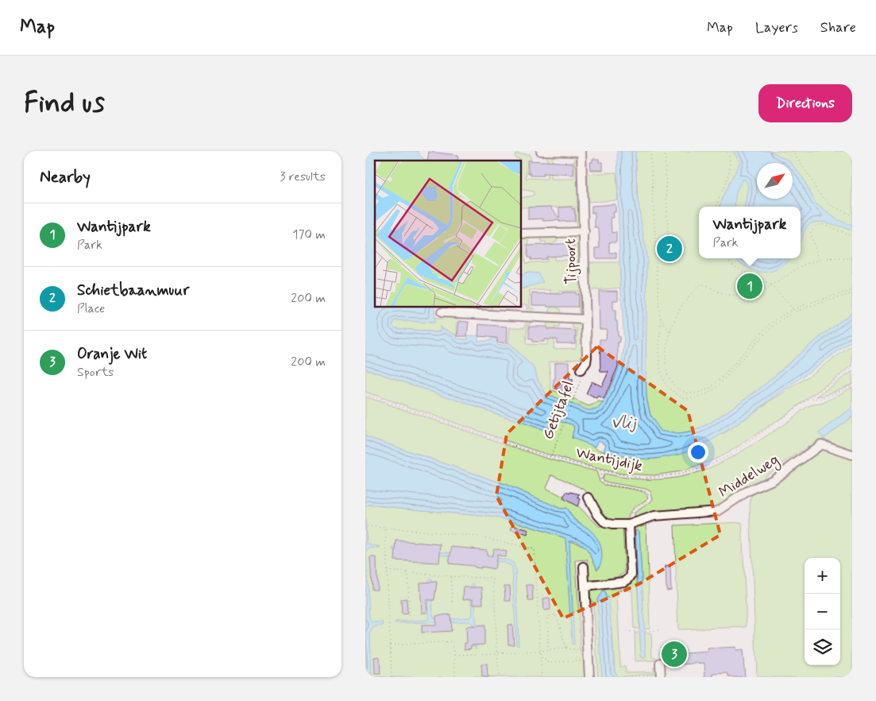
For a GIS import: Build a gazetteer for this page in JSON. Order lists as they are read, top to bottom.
{
  "streets": {
    "street": ["Tijpoort", "Middelweg"],
    "path": ["Getijtafel", "Wantijdijk"]
  },
  "crossings": [
    ["Tijpoort", "Getijtafel"],
    ["Getijtafel", "Wantijdijk"]
  ],
  "water": ["Vlij"],
  "north": "top right",
  "page": {
    "header": "Map",
    "nav": ["Map", "Layers", "Share"],
    "buttons": "Directions",
    "title": "Find us",
    "heading": ["Nearby", "3 results"],
    "list": [
      {
        "mark": "1",
        "name": "Wantijpark",
        "note": "Park",
        "value": "170 m"
      },
      {
        "mark": "2",
        "name": "Schietbaanmuur",
        "note": "Place",
        "value": "200 m"
      },
      {
        "mark": "3",
        "name": "Oranje Wit",
        "note": "Sports",
        "value": "200 m"
      }
    ],
    "popup": ["Wantijpark", "Park"],
    "pins": ["2", "1", "3"],
    "map_buttons": ["+", "−"]
  }
}
